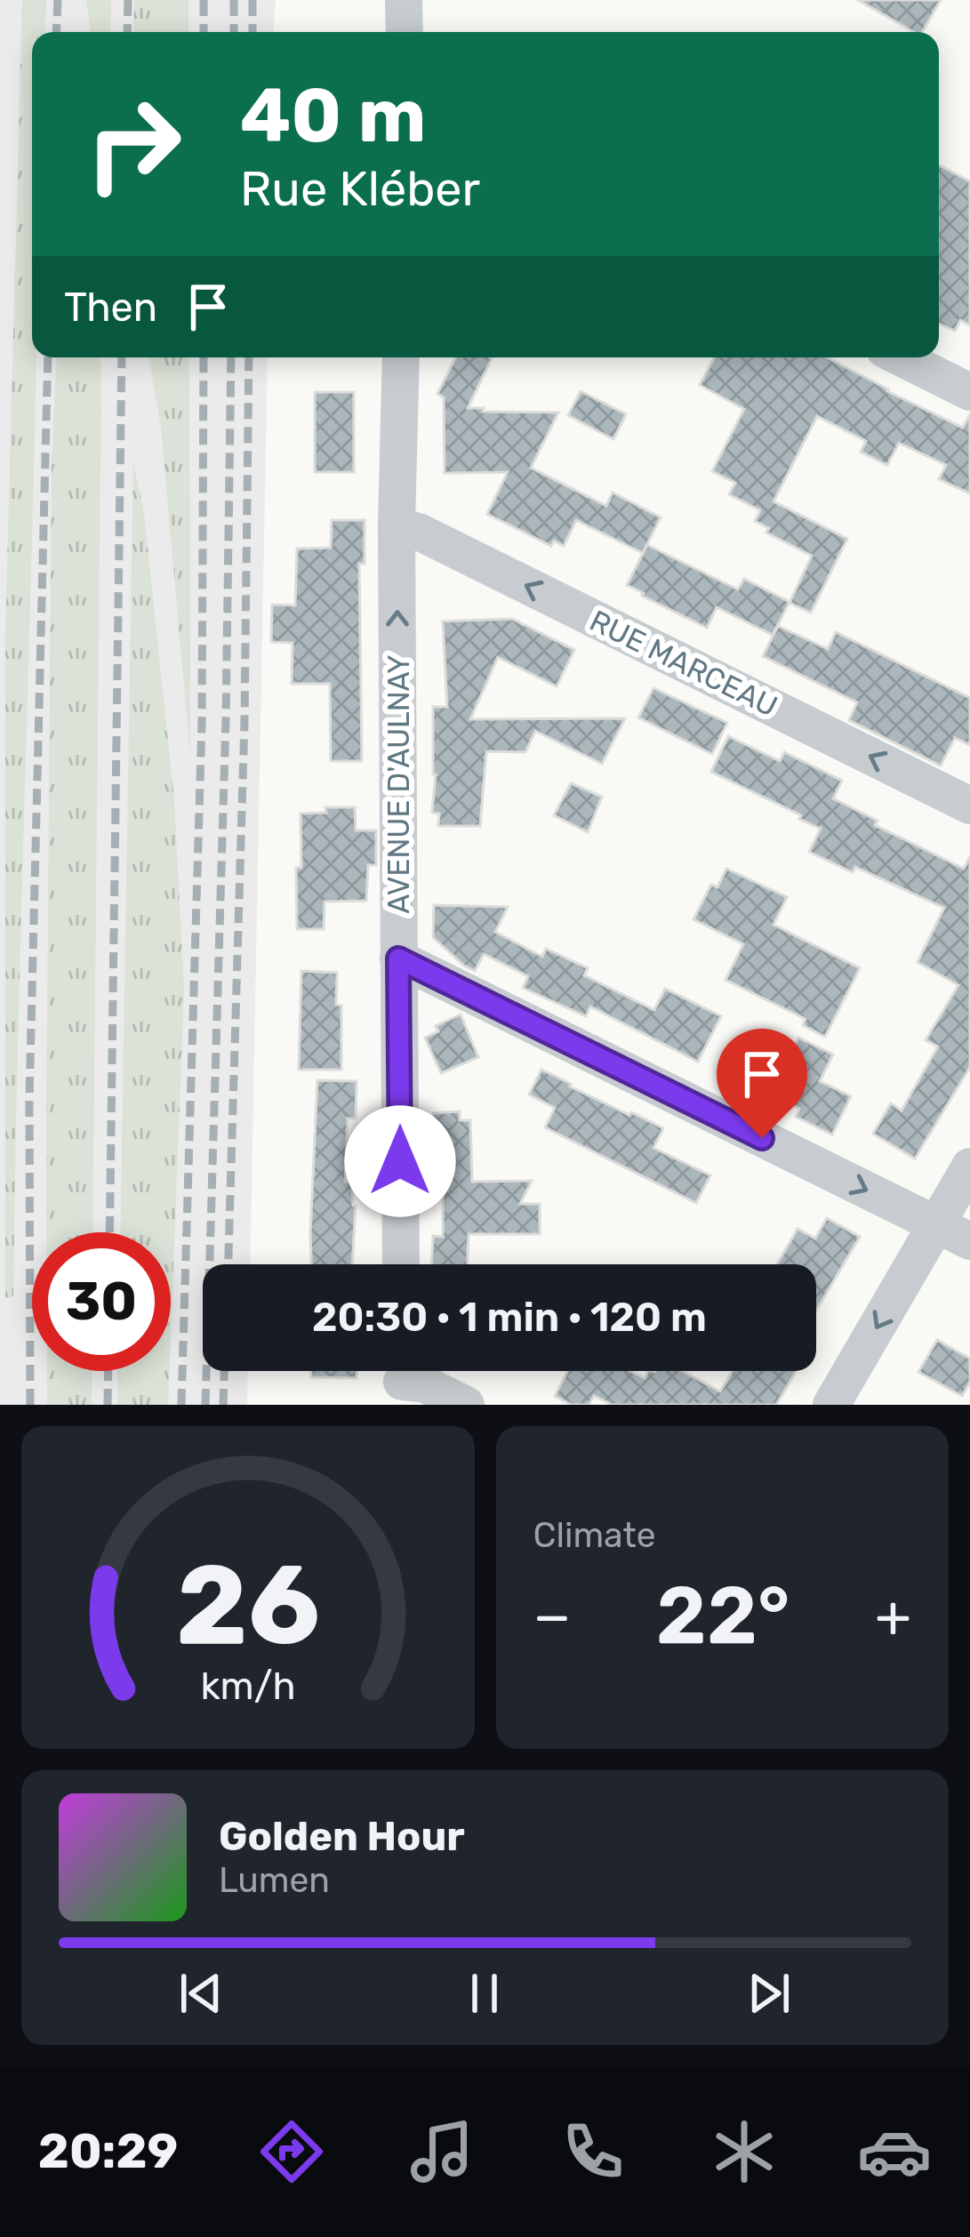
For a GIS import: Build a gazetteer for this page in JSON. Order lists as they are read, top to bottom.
{
  "streets": {
    "street": ["RUE MARCEAU", "AVENUE D'AULNAY"]
  },
  "crossings": [
    ["RUE MARCEAU", "AVENUE D'AULNAY"]
  ],
  "one_way": ["RUE MARCEAU", "AVENUE D'AULNAY"],
  "page": {
    "turn": ["40 m", "Rue Kléber"],
    "then": "Then",
    "limit": "30",
    "trip": "20:30 · 1 min · 120 m",
    "tile": "Climate",
    "heat": ["−", "22°", "+"],
    "song": ["Golden Hour", "Lumen"],
    "tabs": "20:29",
    "gauge": ["26", "km/h"]
  }
}
